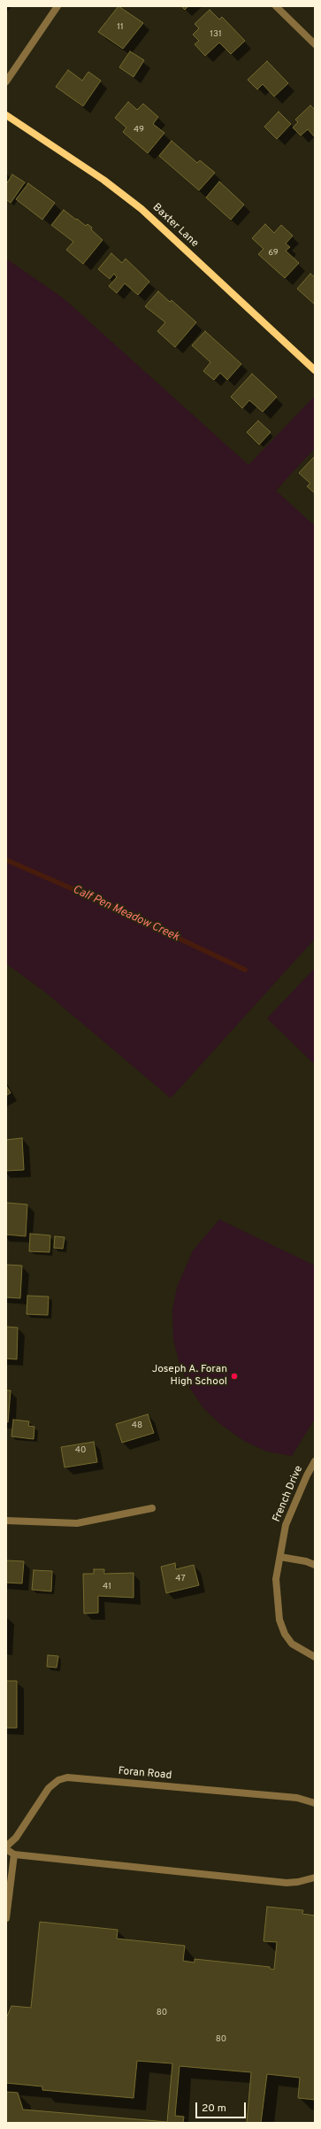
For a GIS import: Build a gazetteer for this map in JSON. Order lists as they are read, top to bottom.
{
  "streets": {
    "street": ["Baxter Lane", "French Drive", "Foran Road"]
  },
  "water": ["Calf Pen Meadow Creek"],
  "places": ["Joseph A. Foran High School"],
  "house_numbers": [
    "11",
    "131",
    "49",
    "69",
    "48",
    "40",
    "47",
    "41",
    "80",
    "80"
  ],
  "scale_bar": "20 m"
}
